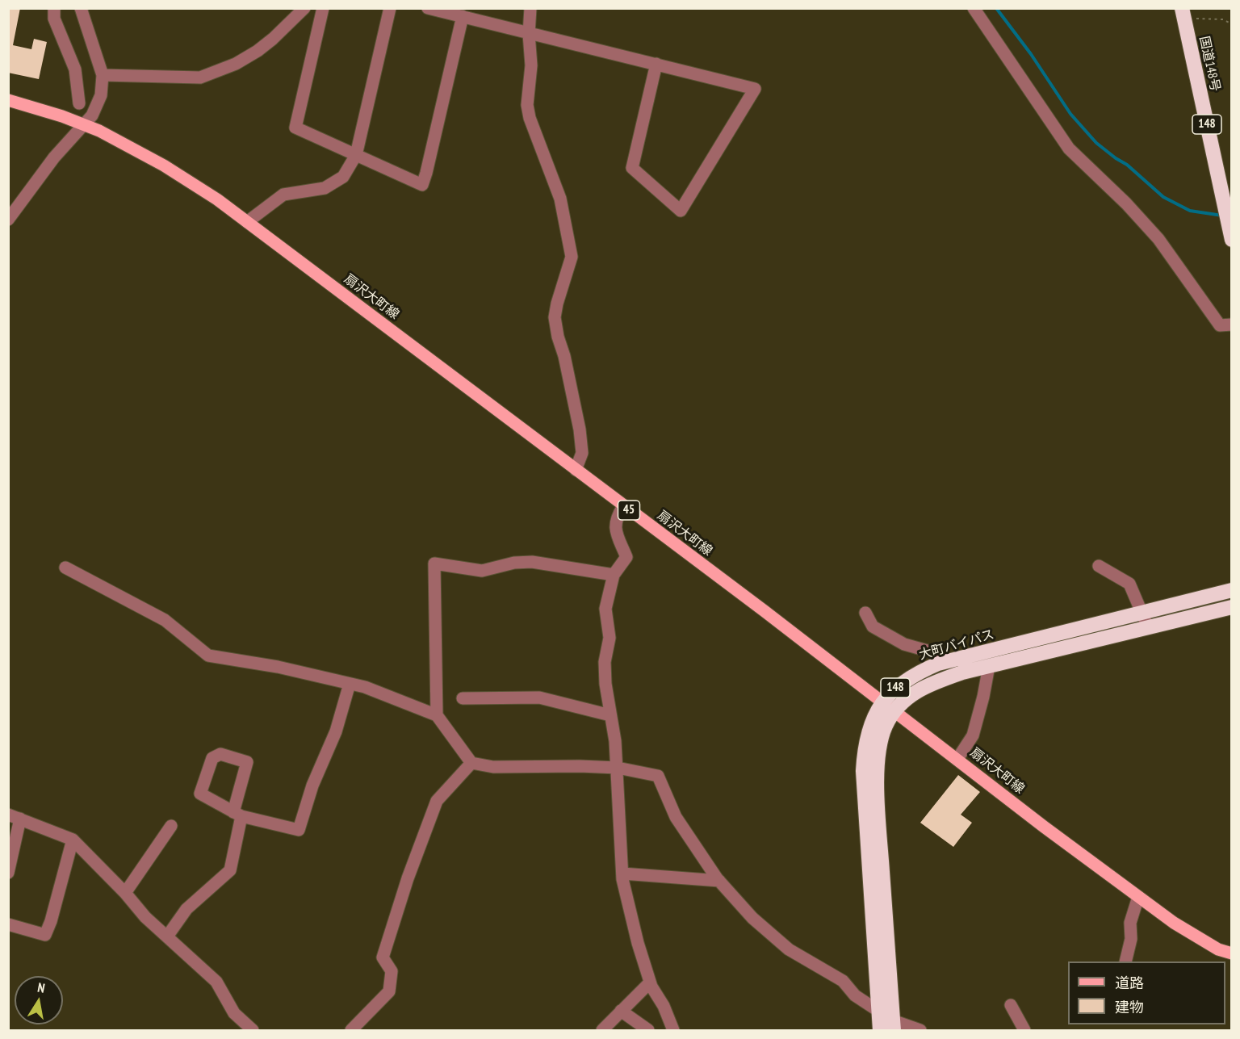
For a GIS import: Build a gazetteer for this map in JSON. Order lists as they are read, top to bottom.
{
  "streets": {
    "highway": ["国道148号", "148", "大町バイパス"],
    "main road": ["扇沢大町線", "45"]
  },
  "crossings": [
    ["扇沢大町線", "大町バイパス"]
  ],
  "legend": ["道路", "建物"],
  "north": "top"
}
